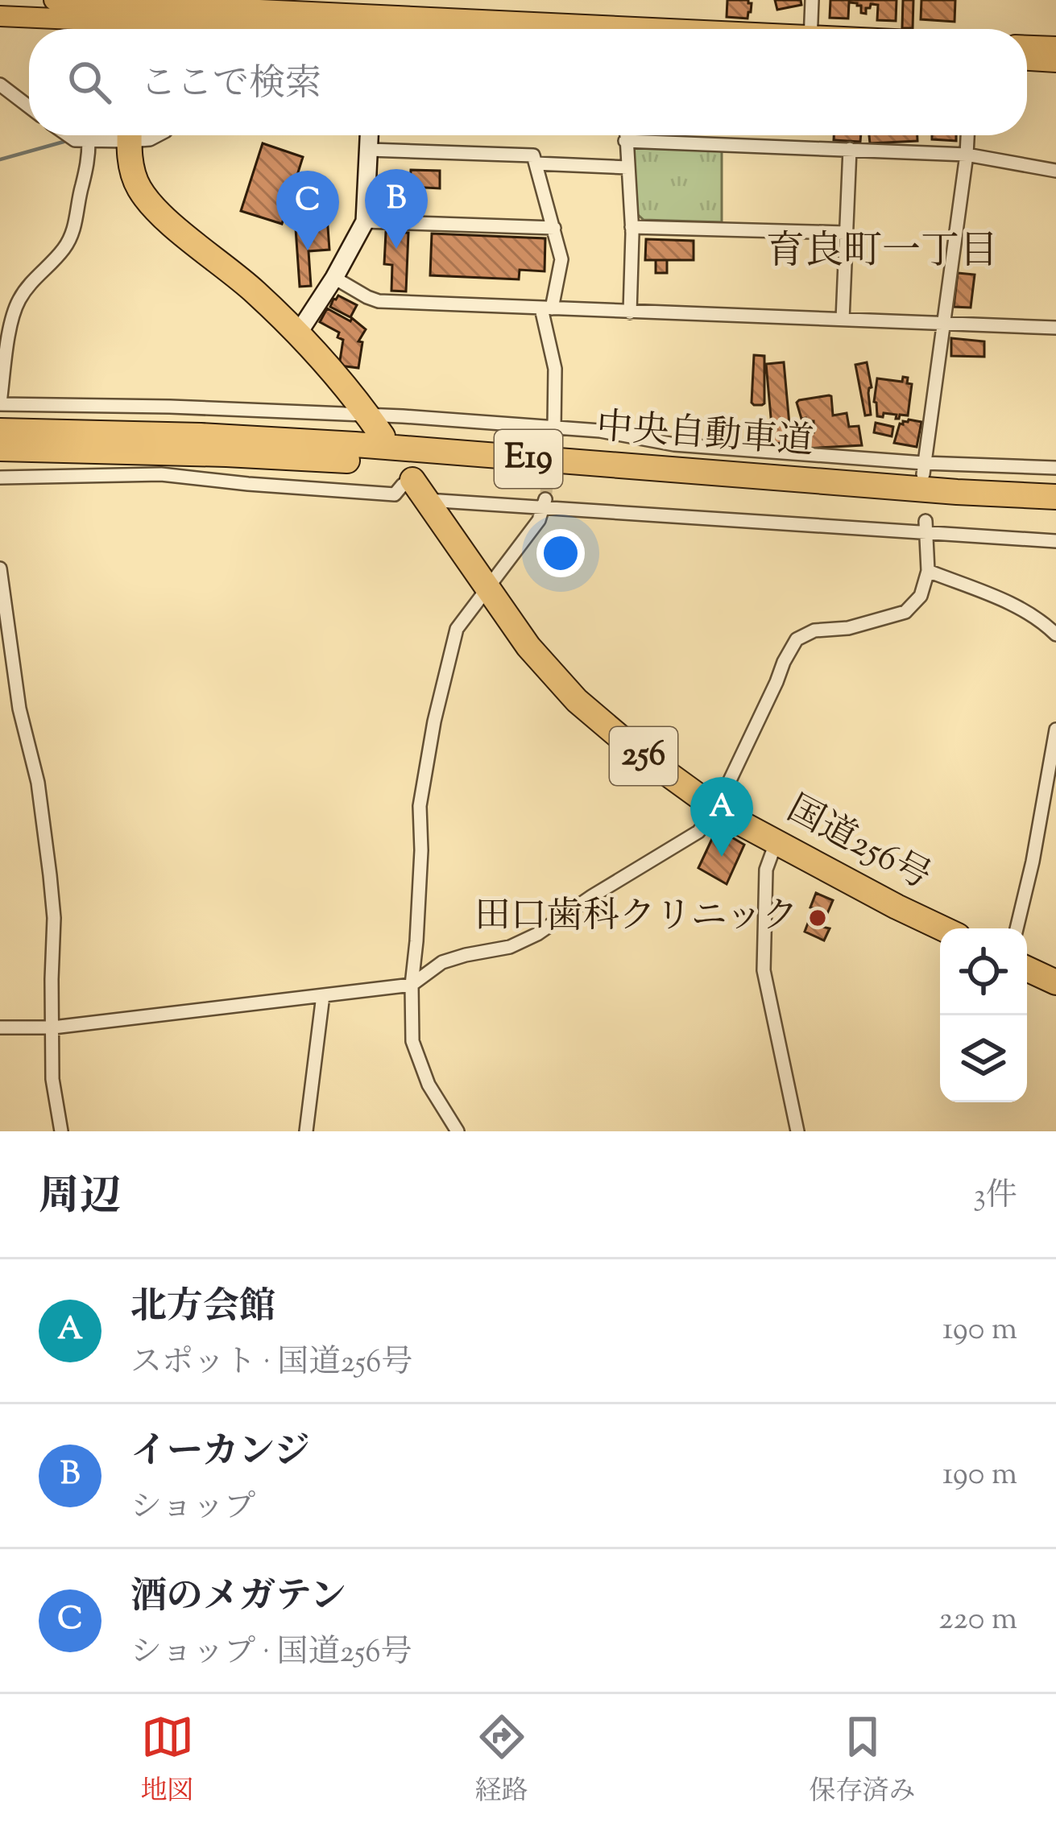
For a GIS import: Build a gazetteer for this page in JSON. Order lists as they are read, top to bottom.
{
  "streets": {
    "highway": [
      "中央自動車道",
      "E19",
      "256",
      "国道256号"
    ]
  },
  "districts": ["育良町一丁目"],
  "places": ["田口歯科クリニック"],
  "page": {
    "search": "ここで検索",
    "pins": ["B", "C", "A"],
    "heading": ["周辺", "3件"],
    "list": [
      {
        "mark": "A",
        "name": "北方会館",
        "note": "スポット · 国道256号",
        "value": "190 m"
      },
      {
        "mark": "B",
        "name": "イーカンジ",
        "note": "ショップ",
        "value": "190 m"
      },
      {
        "mark": "C",
        "name": "酒のメガテン",
        "note": "ショップ · 国道256号",
        "value": "220 m"
      }
    ],
    "nav": ["地図", "経路", "保存済み"]
  }
}
